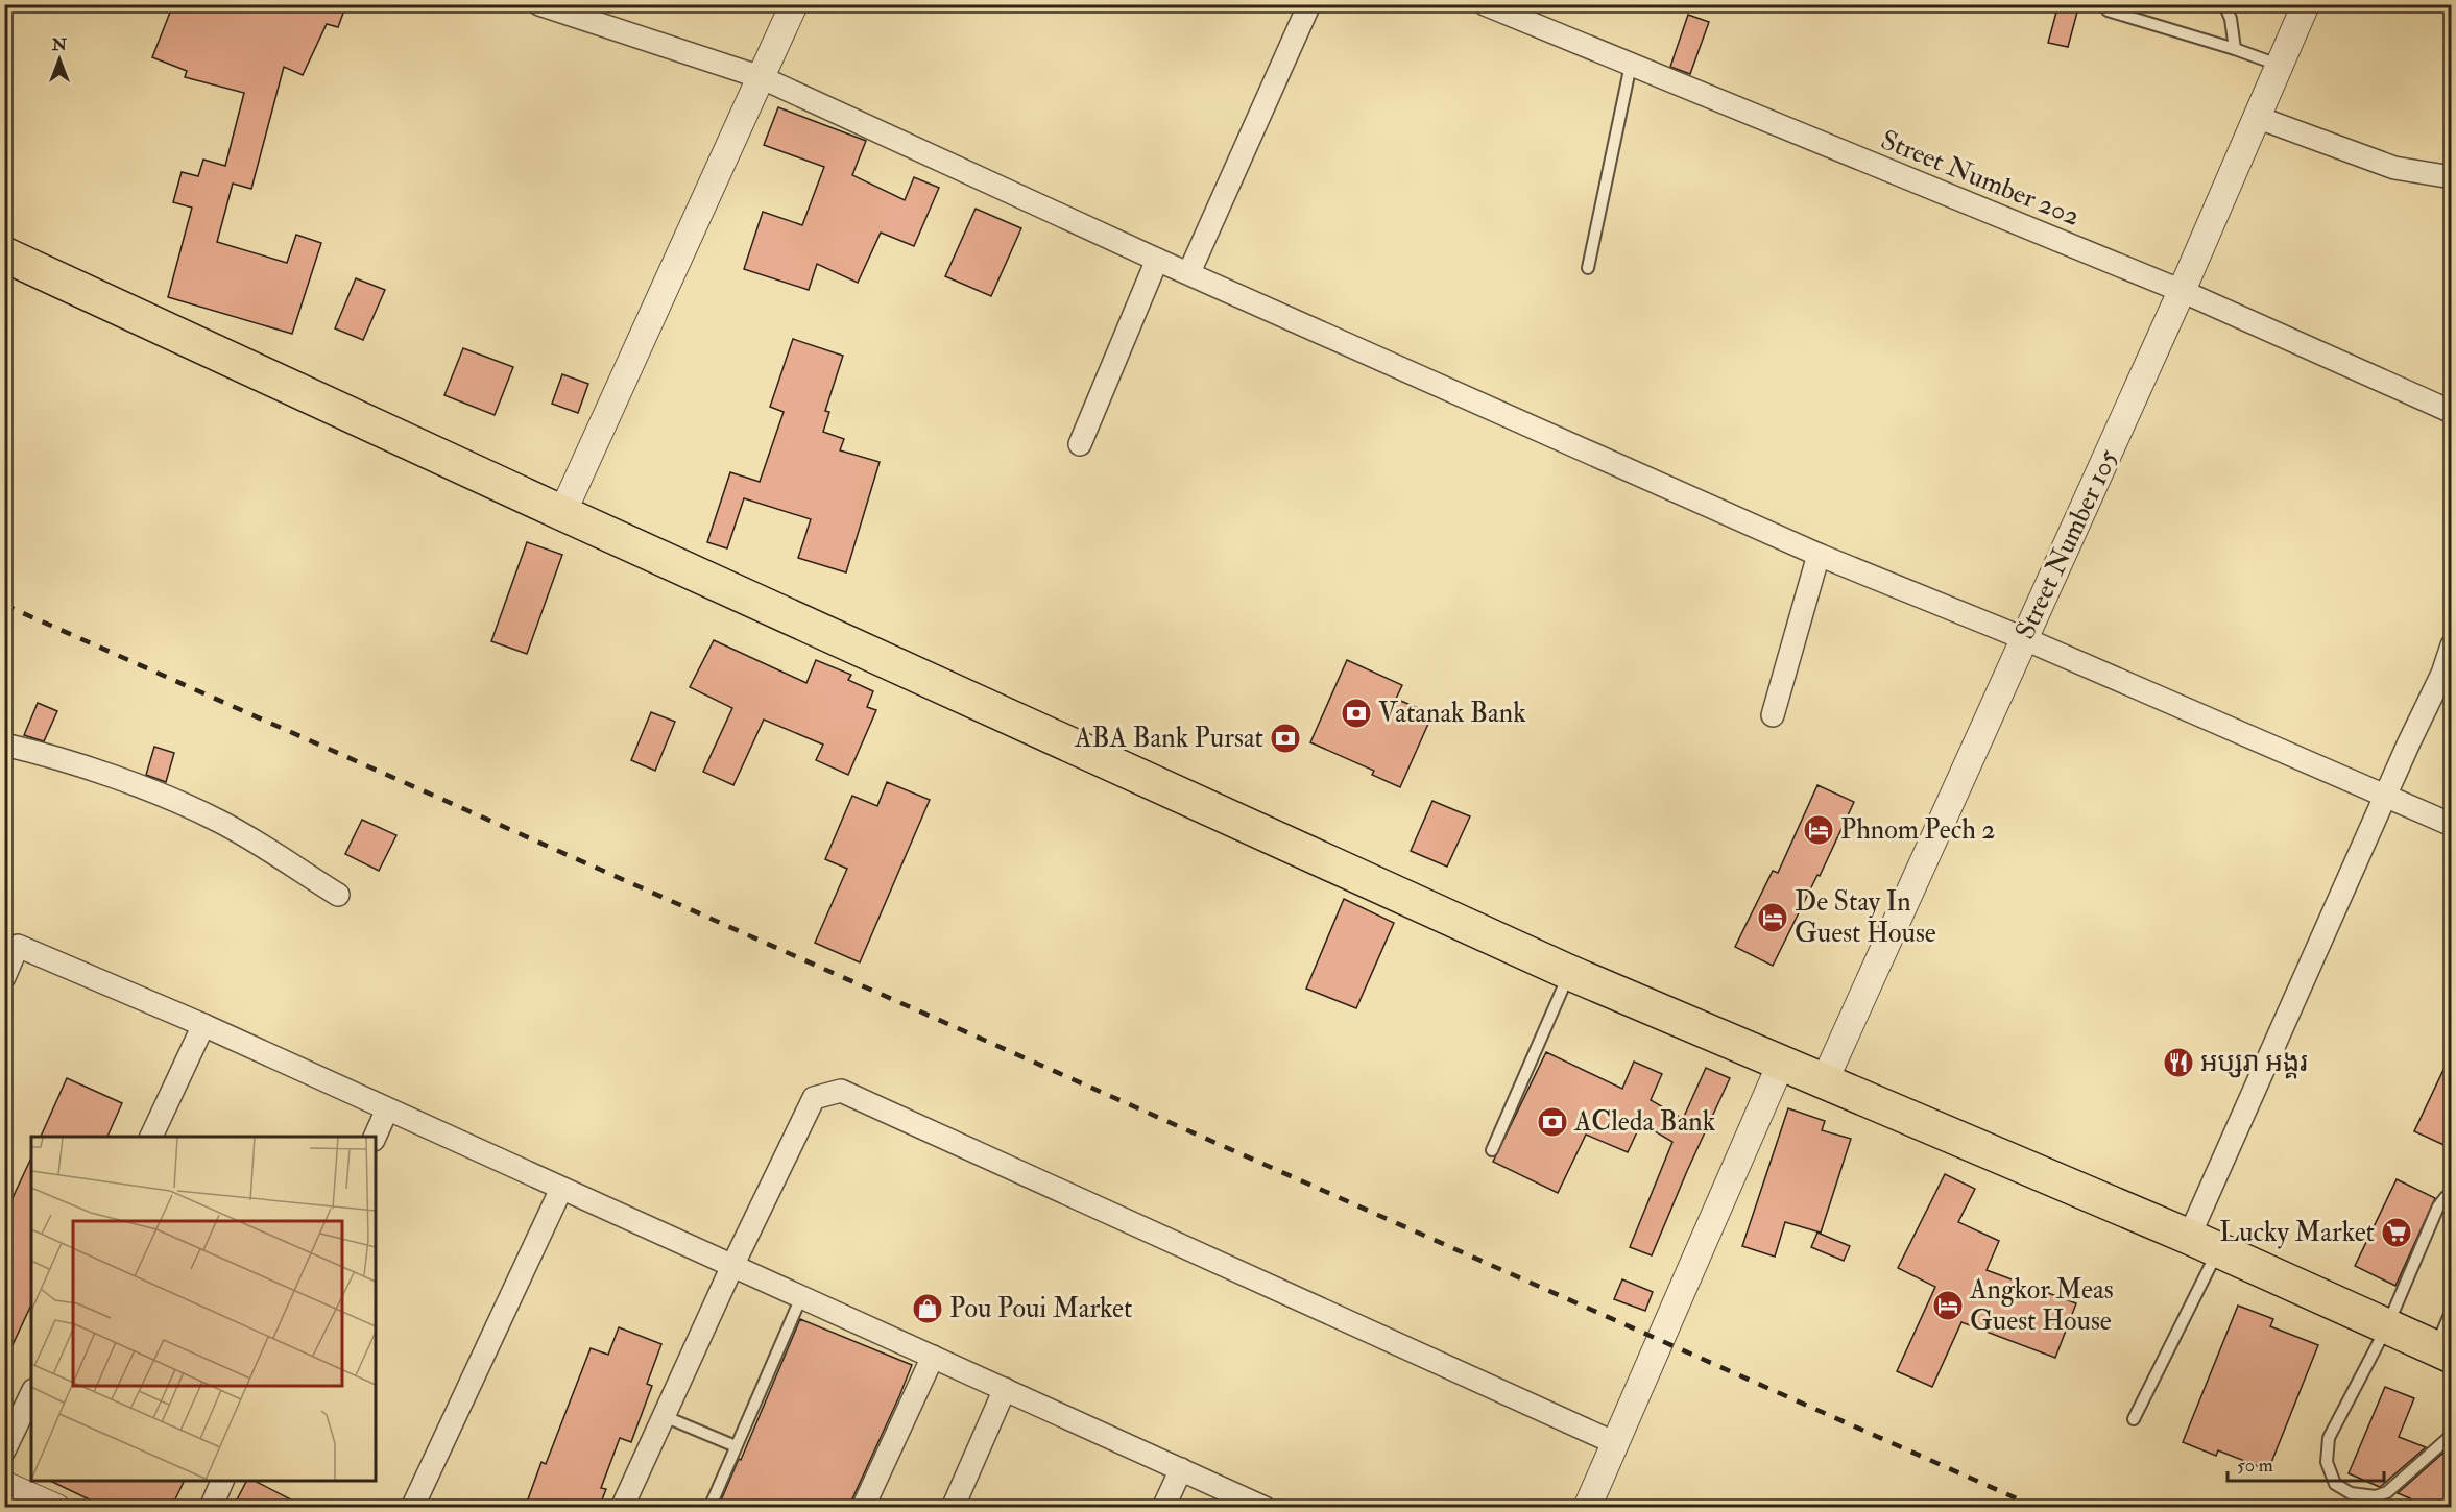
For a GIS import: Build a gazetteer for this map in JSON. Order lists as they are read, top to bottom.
{
  "streets": {
    "street": ["Street Number 202", "Street Number 105"]
  },
  "crossings": [
    ["Street Number 202", "Street Number 105"]
  ],
  "places": {
    "bank": ["Vatanak Bank", "ABA Bank Pursat", "ACleda Bank"],
    "hotel": ["Phnom Pech 2", "De Stay In Guest House", "Angkor Meas Guest House"],
    "restaurant": ["អប្សរា អង្គរ"],
    "supermarket": ["Lucky Market"],
    "shop": ["Pou Poui Market"]
  },
  "scale_bar": "50 m",
  "north": "top"
}
